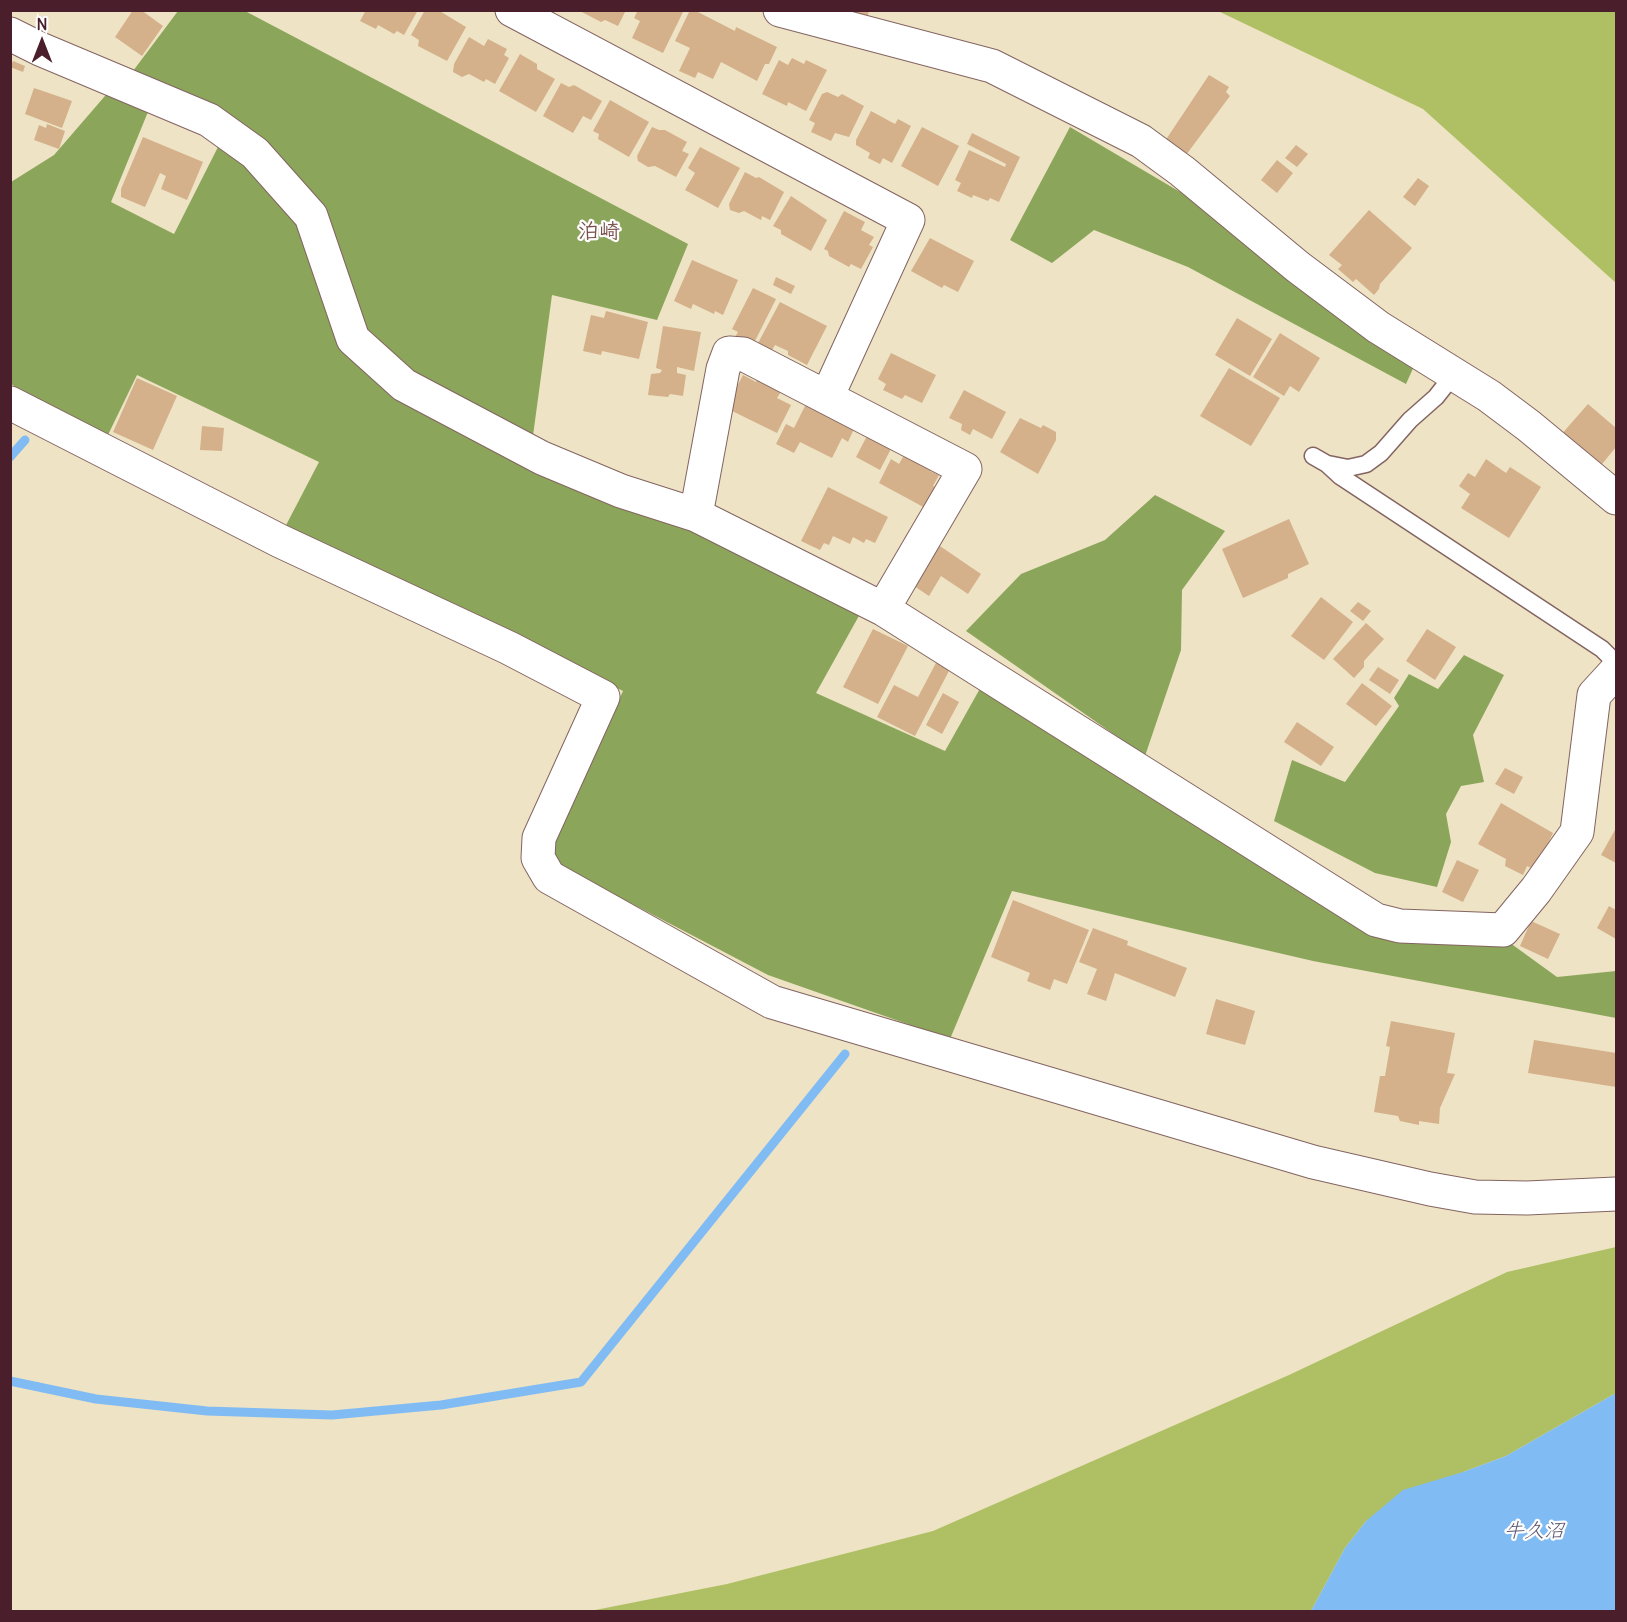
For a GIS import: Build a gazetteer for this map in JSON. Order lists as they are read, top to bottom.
{
  "districts": ["泊崎"],
  "water": ["牛久沼"],
  "north": "top"
}
